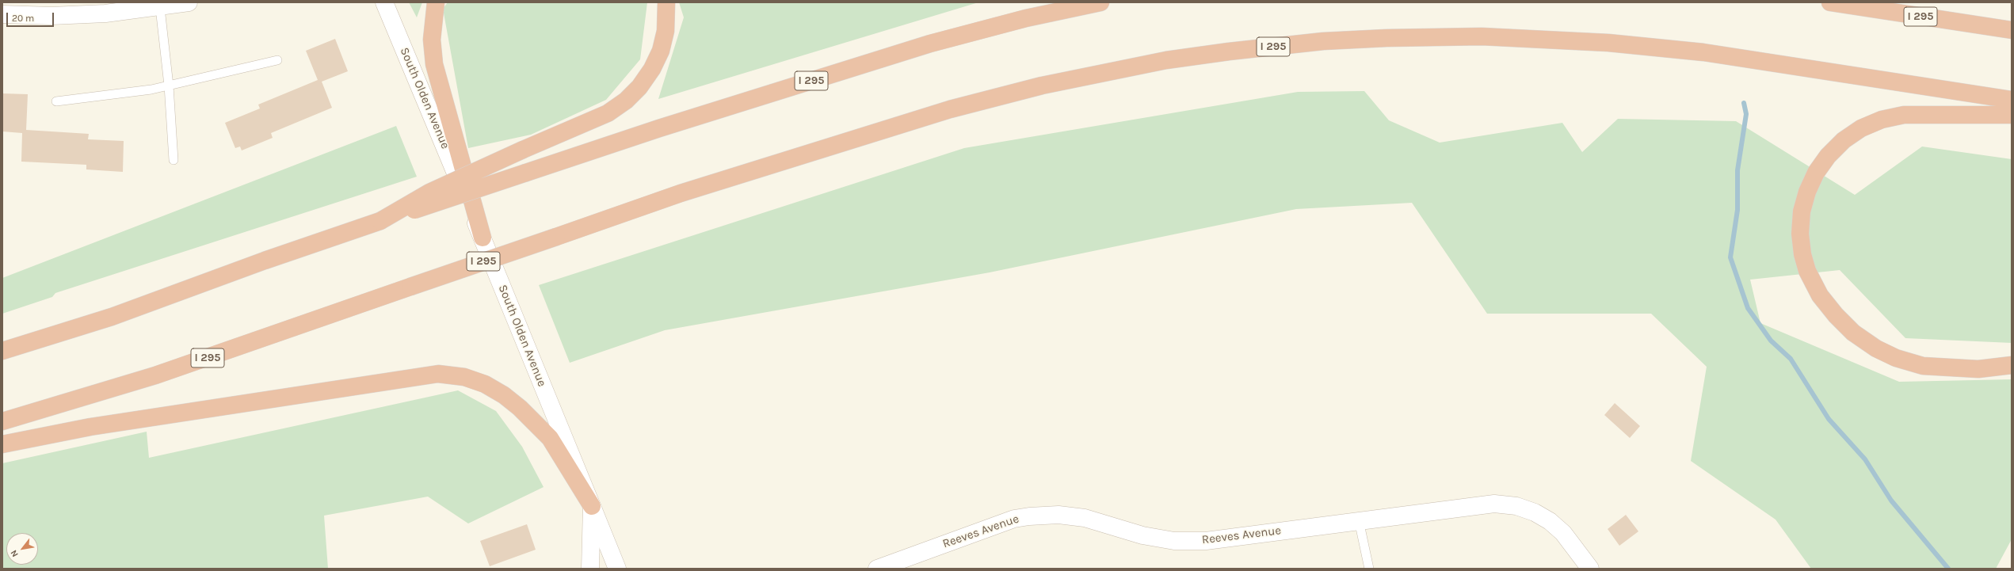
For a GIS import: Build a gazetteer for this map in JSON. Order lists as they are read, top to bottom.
{
  "streets": {
    "highway": ["I 295"],
    "street": ["South Olden Avenue", "Reeves Avenue"]
  },
  "scale_bar": "20 m",
  "north": "bottom left"
}
